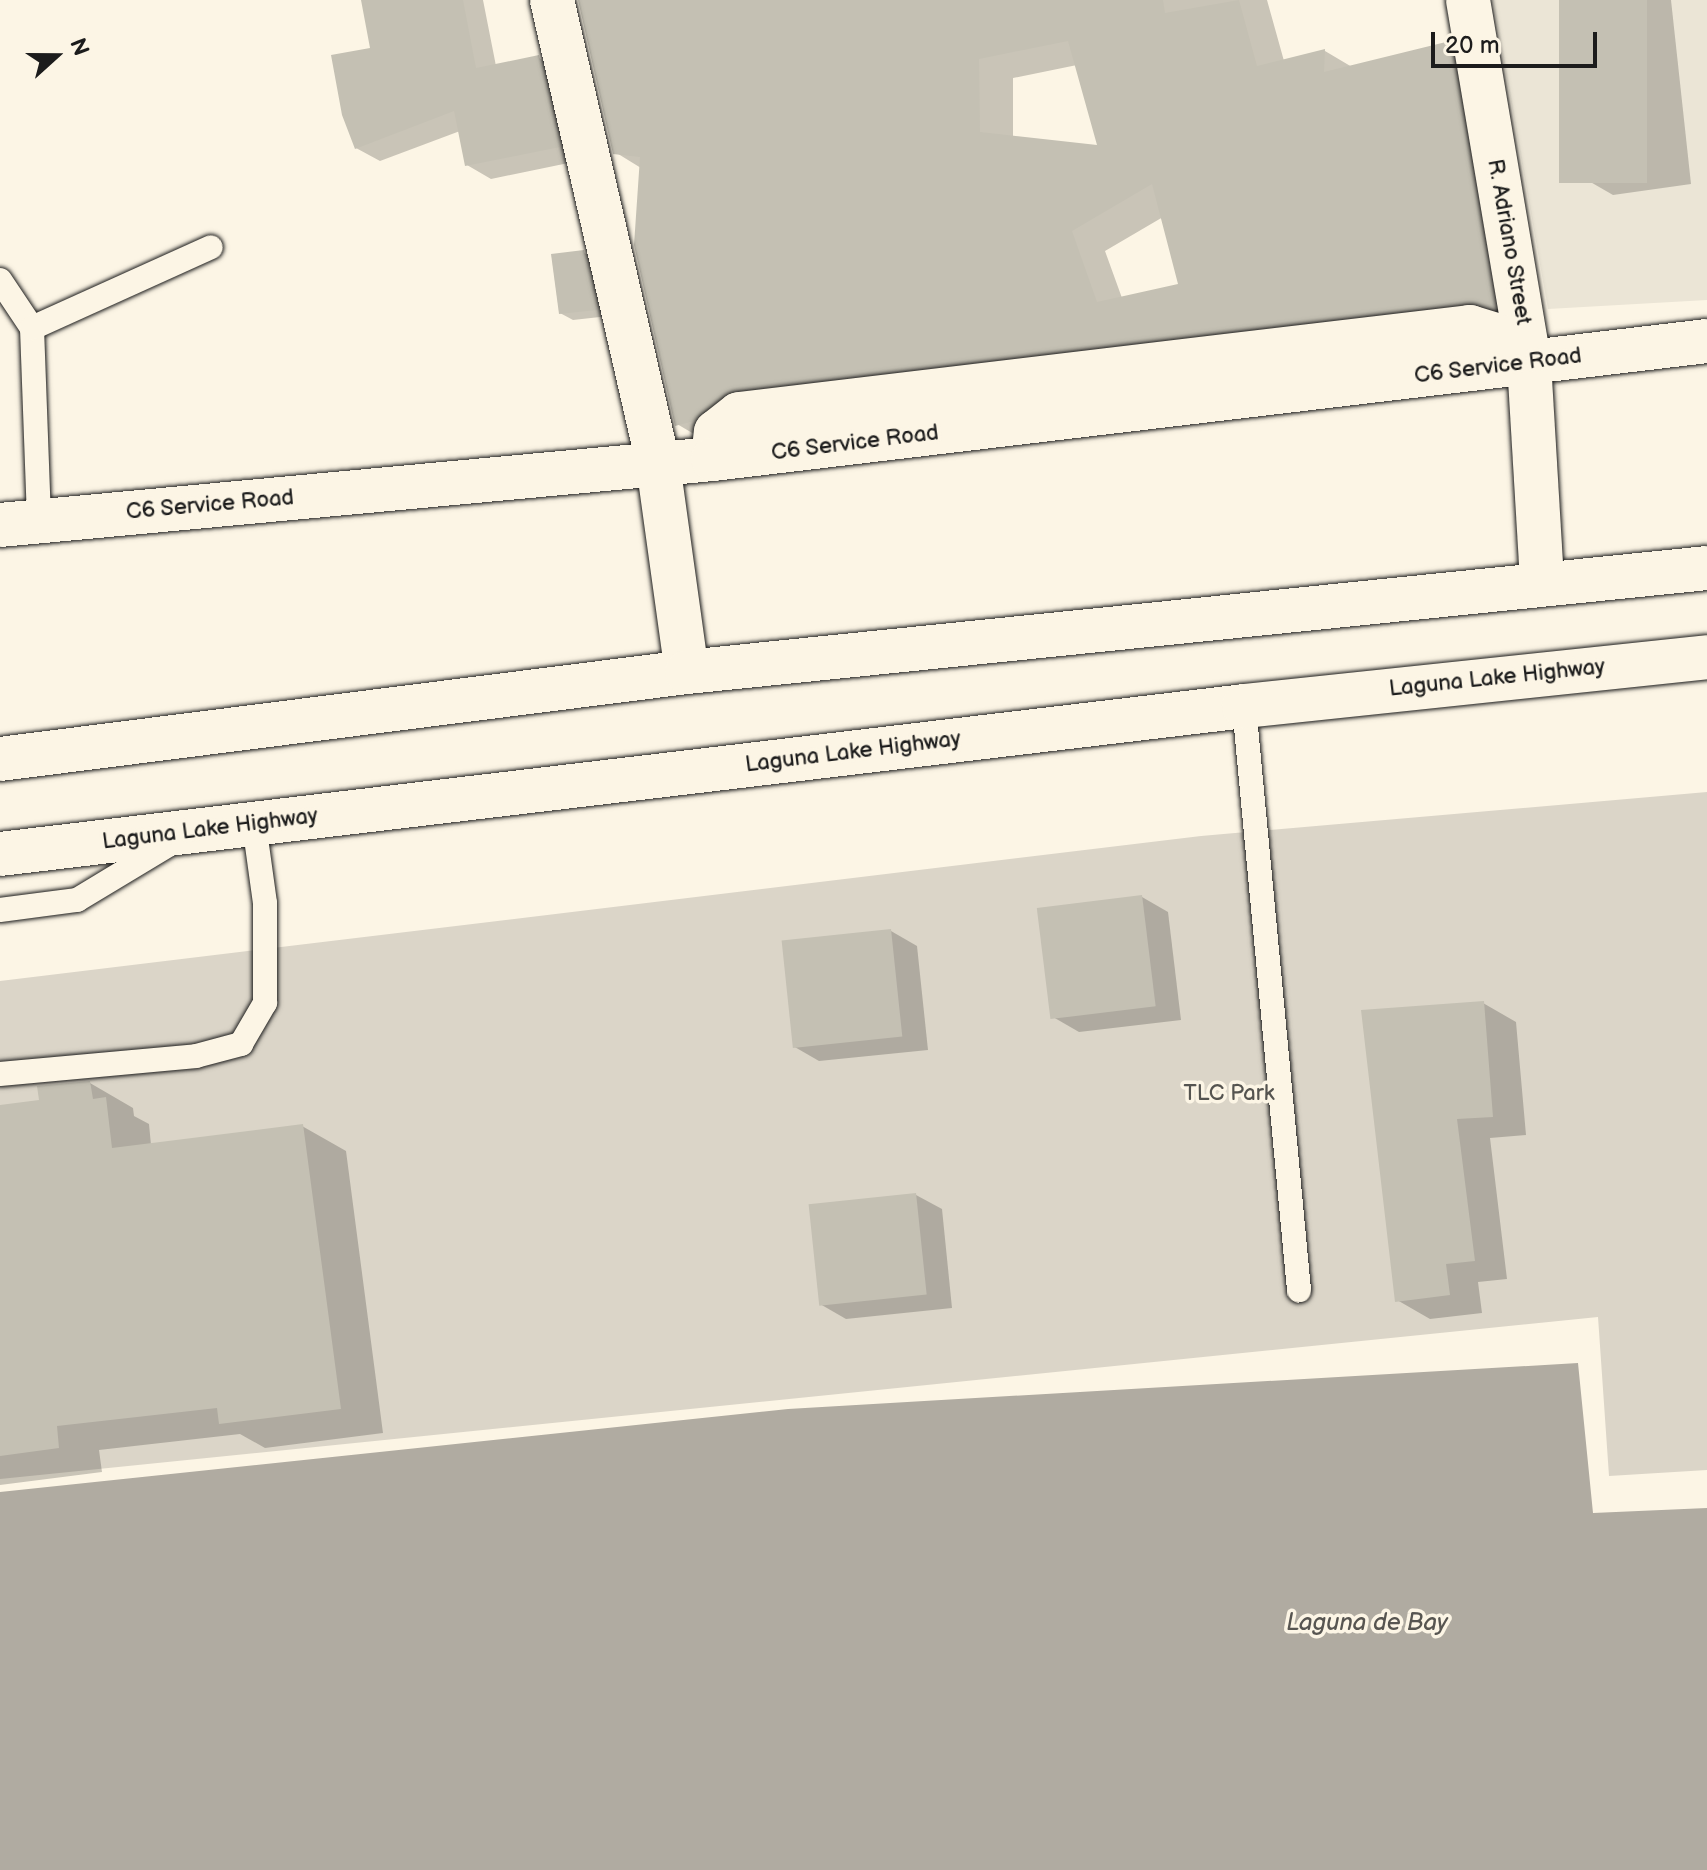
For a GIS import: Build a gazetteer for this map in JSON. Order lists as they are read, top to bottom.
{
  "streets": {
    "main road": ["R. Adriano Street", "C6 Service Road", "Laguna Lake Highway"]
  },
  "crossings": [
    ["R. Adriano Street", "C6 Service Road"]
  ],
  "water": ["Laguna de Bay"],
  "parks": ["TLC Park"],
  "scale_bar": "20 m",
  "north": "right"
}
